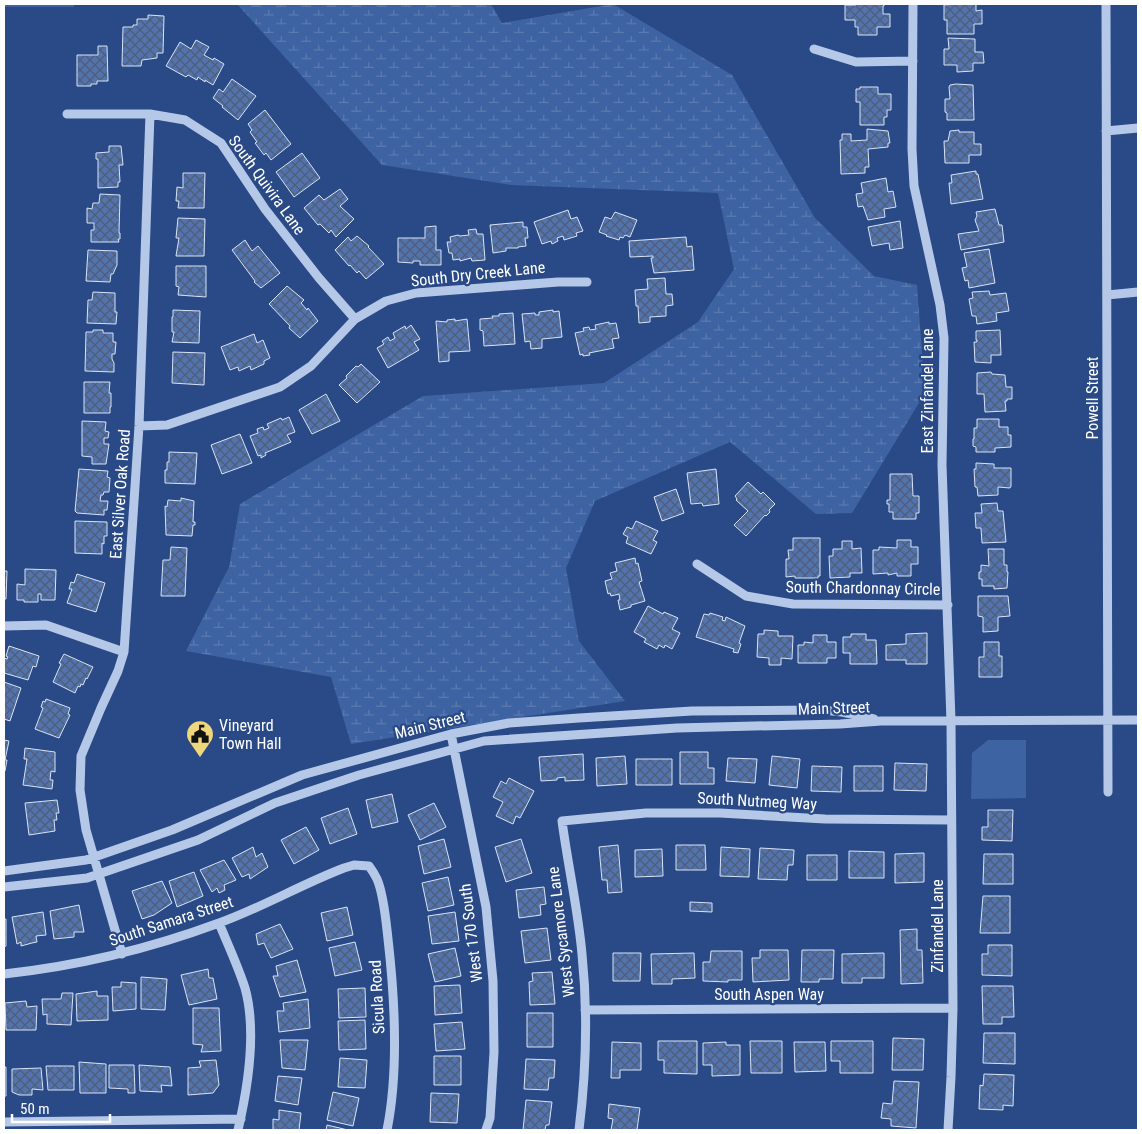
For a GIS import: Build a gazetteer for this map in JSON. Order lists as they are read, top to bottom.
{
  "streets": {
    "street": [
      "South Quivira Lane",
      "South Dry Creek Lane",
      "East Zinfandel Lane",
      "Powell Street",
      "East Silver Oak Road",
      "South Chardonnay Circle",
      "Main Street",
      "South Nutmeg Way",
      "South Samara Street",
      "Zinfandel Lane",
      "West Sycamore Lane",
      "West 170 South",
      "South Aspen Way",
      "Sicula Road"
    ]
  },
  "crossings": [
    ["South Quivira Lane", "South Dry Creek Lane"],
    ["South Quivira Lane", "East Silver Oak Road"],
    ["South Dry Creek Lane", "East Silver Oak Road"],
    ["East Zinfandel Lane", "South Chardonnay Circle"],
    ["East Zinfandel Lane", "Main Street"],
    ["East Zinfandel Lane", "Zinfandel Lane"],
    ["Powell Street", "Main Street"],
    ["East Silver Oak Road", "Main Street"],
    ["East Silver Oak Road", "South Samara Street"],
    ["Main Street", "Zinfandel Lane"],
    ["Main Street", "West 170 South"],
    ["South Nutmeg Way", "Zinfandel Lane"],
    ["South Nutmeg Way", "West Sycamore Lane"],
    ["South Samara Street", "Sicula Road"],
    ["Zinfandel Lane", "South Aspen Way"],
    ["West Sycamore Lane", "South Aspen Way"]
  ],
  "places": {
    "public building": ["Vineyard Town Hall"]
  },
  "scale_bar": "50 m"
}
